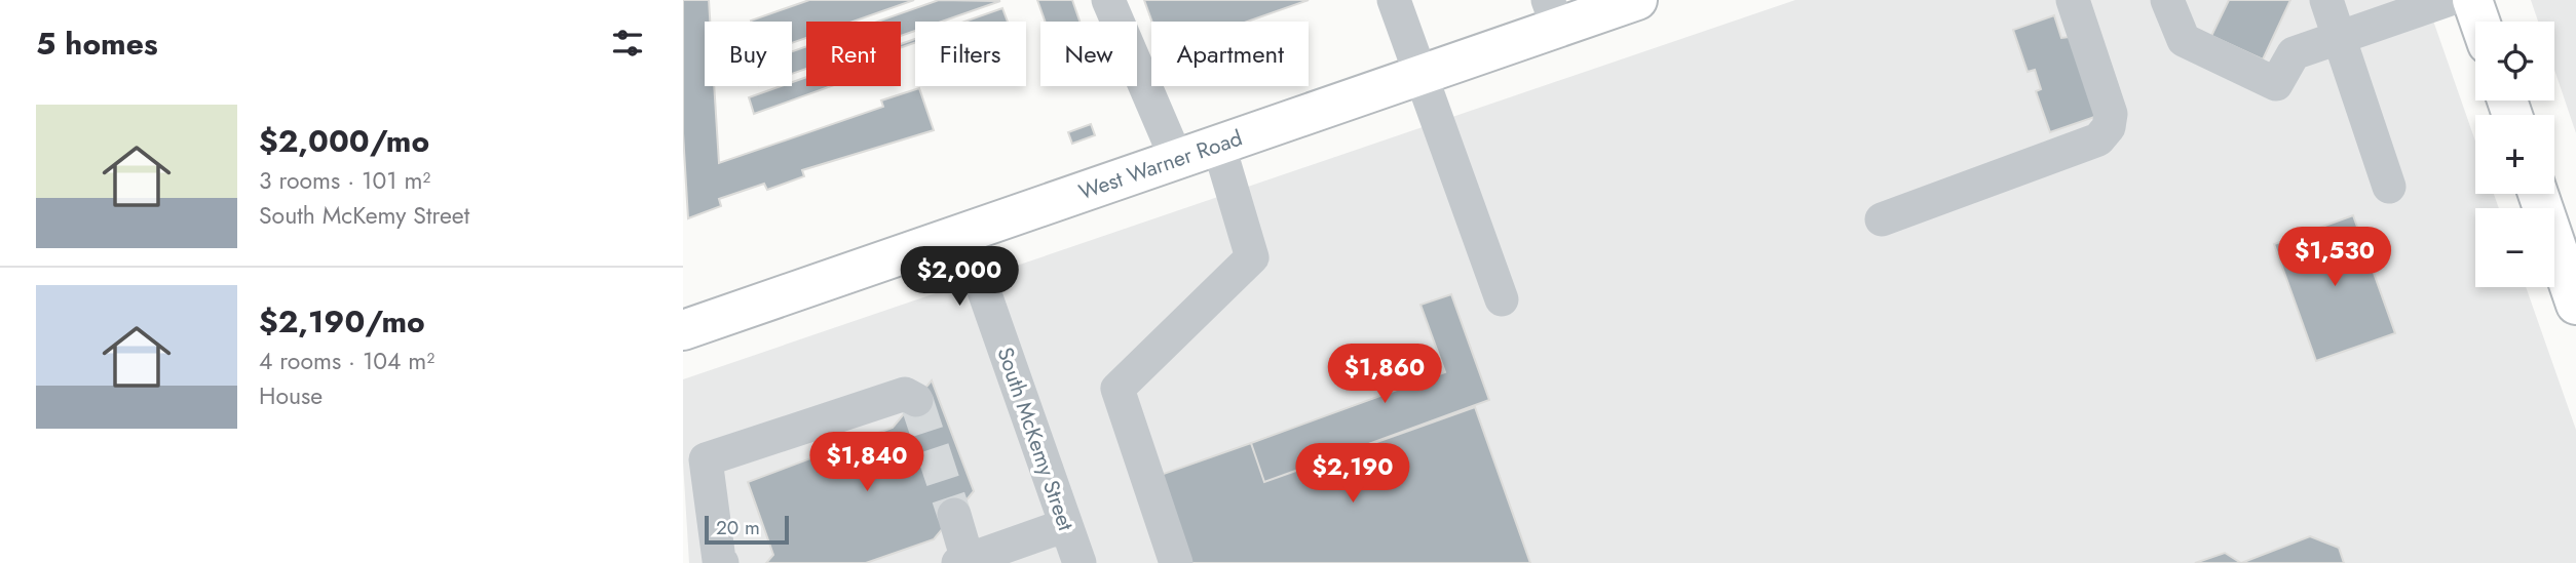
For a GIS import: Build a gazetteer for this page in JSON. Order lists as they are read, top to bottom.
{
  "streets": {
    "main road": ["West Warner Road"],
    "street": ["South McKemy Street"]
  },
  "crossings": [
    ["West Warner Road", "South McKemy Street"]
  ],
  "scale_bar": "20 m",
  "page": {
    "heading": "5 homes",
    "map_buttons": ["+", "−"],
    "chip": [
      "Buy",
      "Rent",
      "Filters",
      "New",
      "Apartment"
    ],
    "list": [
      {
        "name": "$2,000/mo",
        "note": "3 rooms · 101 m² · South McKemy Street"
      },
      {
        "name": "$2,190/mo",
        "note": "4 rooms · 104 m² · House"
      }
    ],
    "price": [
      "$1,530",
      "$2,000",
      "$1,860",
      "$1,840",
      "$2,190"
    ],
    "scale": "20 m"
  }
}
